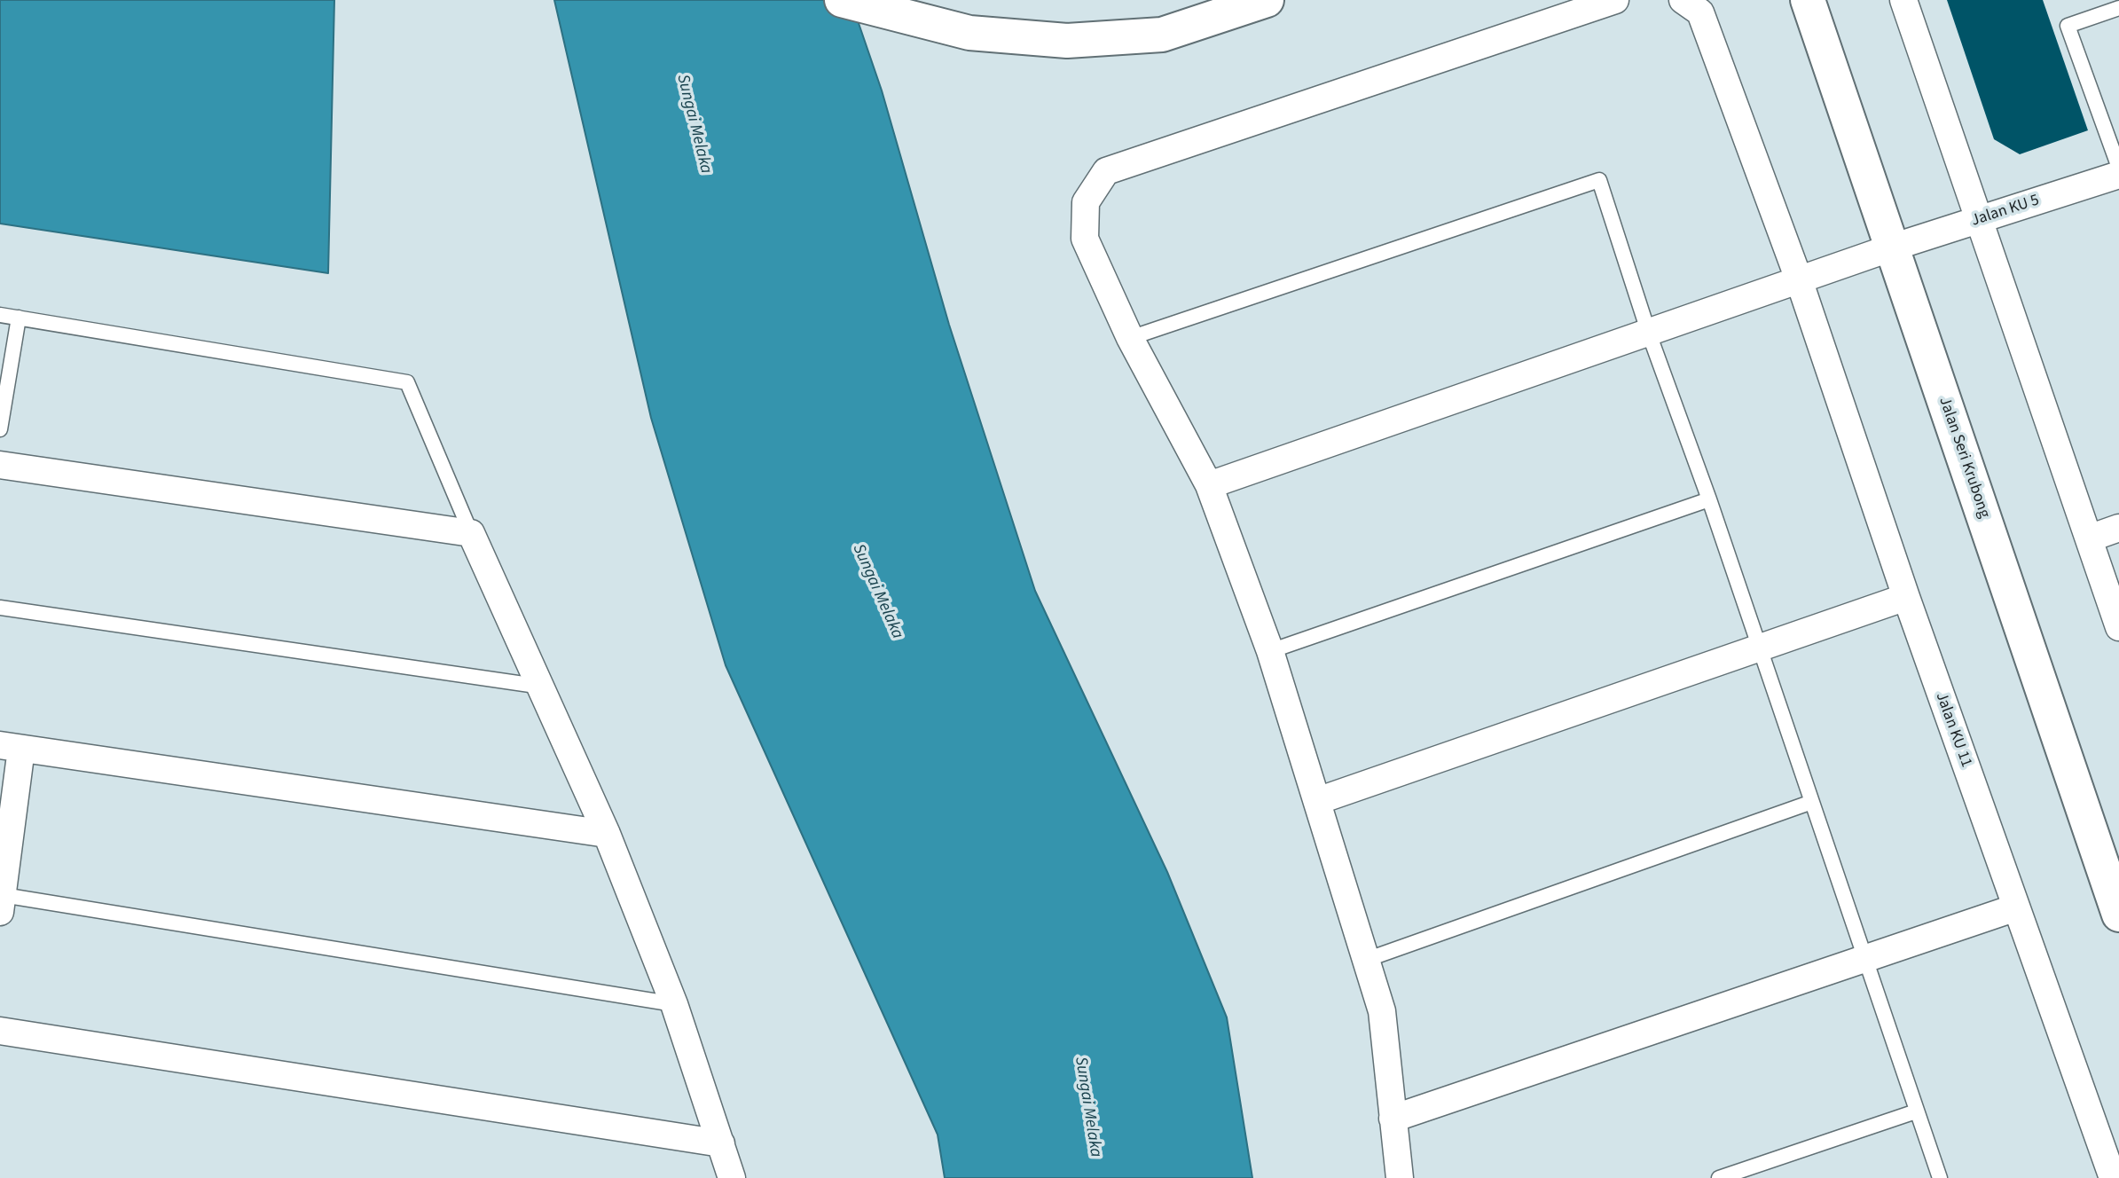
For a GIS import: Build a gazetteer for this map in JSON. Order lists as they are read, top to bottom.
{
  "streets": {
    "street": ["Jalan KU 5", "Jalan Seri Krubong", "Jalan KU 11"]
  },
  "crossings": [
    ["Jalan KU 5", "Jalan Seri Krubong"],
    ["Jalan KU 5", "Jalan KU 11"]
  ],
  "water": ["Sungai Melaka"]
}
